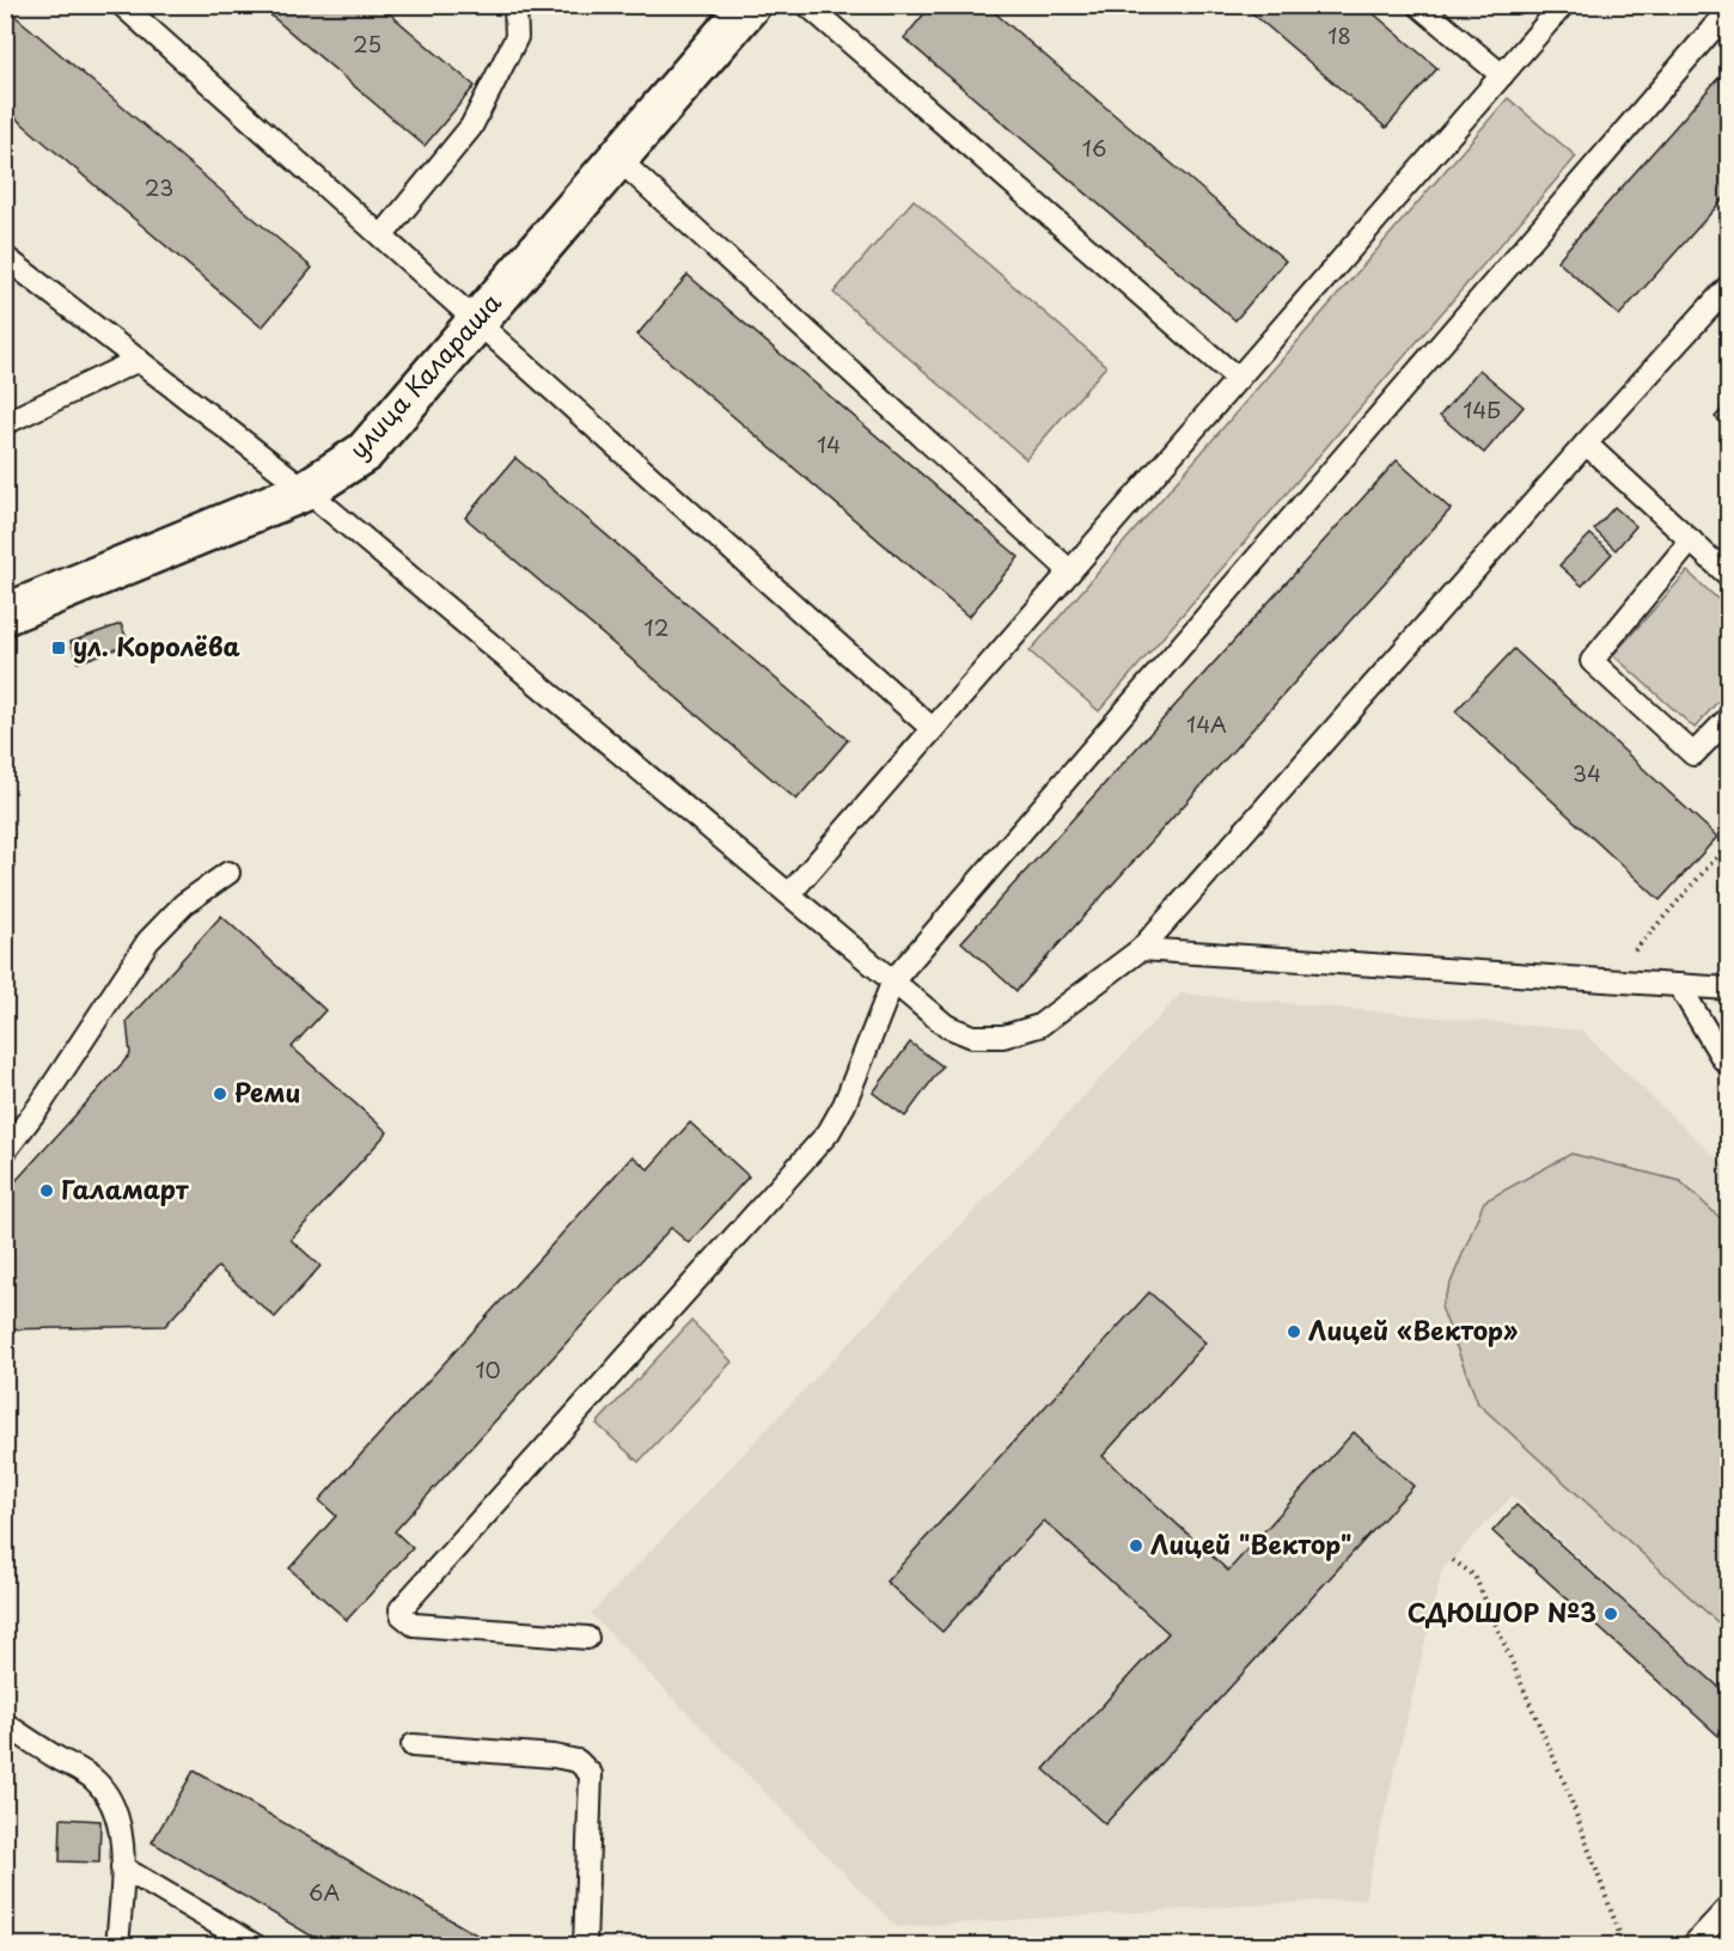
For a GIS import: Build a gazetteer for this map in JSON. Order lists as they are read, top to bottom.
{
  "streets": {
    "street": ["улица Калараша"]
  },
  "places": {
    "transit": ["ул. Королёва"],
    "other": [
      "Реми",
      "Галамарт",
      "Лицей «Вектор»",
      "Лицей \"Вектор\"",
      "СДЮШОР №3"
    ]
  },
  "house_numbers": [
    "18",
    "25",
    "16",
    "23",
    "14Б",
    "14",
    "12",
    "14А",
    "34",
    "10",
    "6А"
  ]
}
